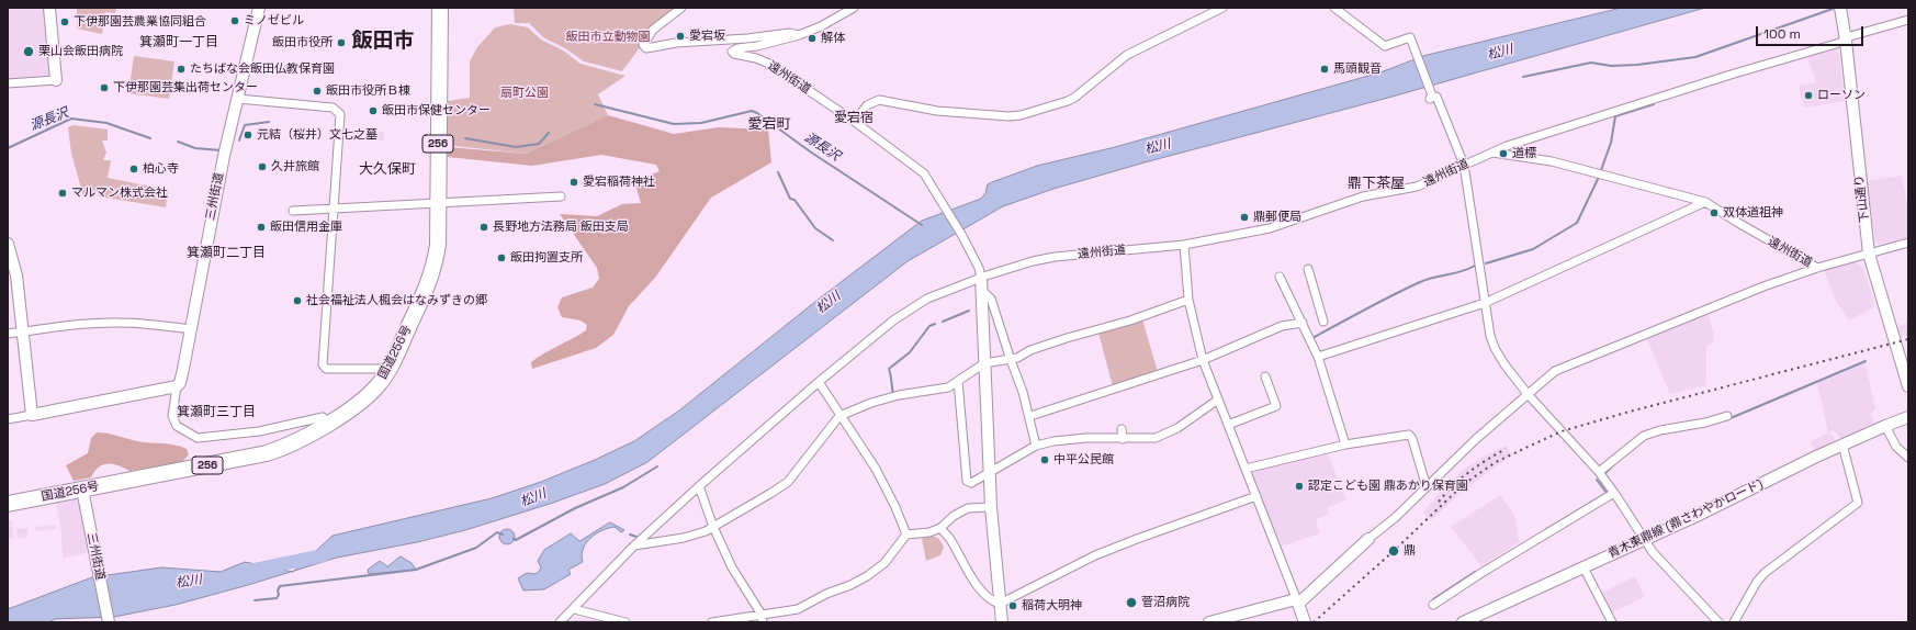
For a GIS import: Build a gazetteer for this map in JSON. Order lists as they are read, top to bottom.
{
  "streets": {
    "highway": ["256", "国道256号"],
    "street": [
      "遠州街道",
      "三州街道",
      "下山通り",
      "青木東鼎線 (鼎さわやかロード)"
    ]
  },
  "crossings": [
    ["三州街道", "国道256号"]
  ],
  "districts": [
    "飯田市",
    "箕瀬町一丁目",
    "愛宕宿",
    "愛宕町",
    "大久保町",
    "鼎下茶屋",
    "箕瀬町二丁目",
    "箕瀬町三丁目"
  ],
  "water": ["松川", "源長沢"],
  "parks": ["飯田市立動物園", "扇町公園"],
  "places": [
    "ミノゼビル",
    "下伊那園芸農業協同組合",
    "愛宕坂",
    "解体",
    "飯田市役所",
    "栗山会飯田病院",
    "たちばな会飯田仏教保育園",
    "馬頭観音",
    "下伊那園芸集出荷センター",
    "飯田市役所Ｂ棟",
    "ローソン",
    "飯田市保健センター",
    "元結（桜井）文七之墓",
    "道標",
    "久井旅館",
    "柏心寺",
    "愛宕稲荷神社",
    "マルマン株式会社",
    "双体道祖神",
    "鼎郵便局",
    "飯田信用金庫",
    "長野地方法務局 飯田支局",
    "飯田拘置支所",
    "社会福祉法人楓会はなみずきの郷",
    "中平公民館",
    "認定こども園 鼎あかり保育園",
    "鼎",
    "菅沼病院",
    "稲荷大明神"
  ],
  "scale_bar": "100 m"
}
